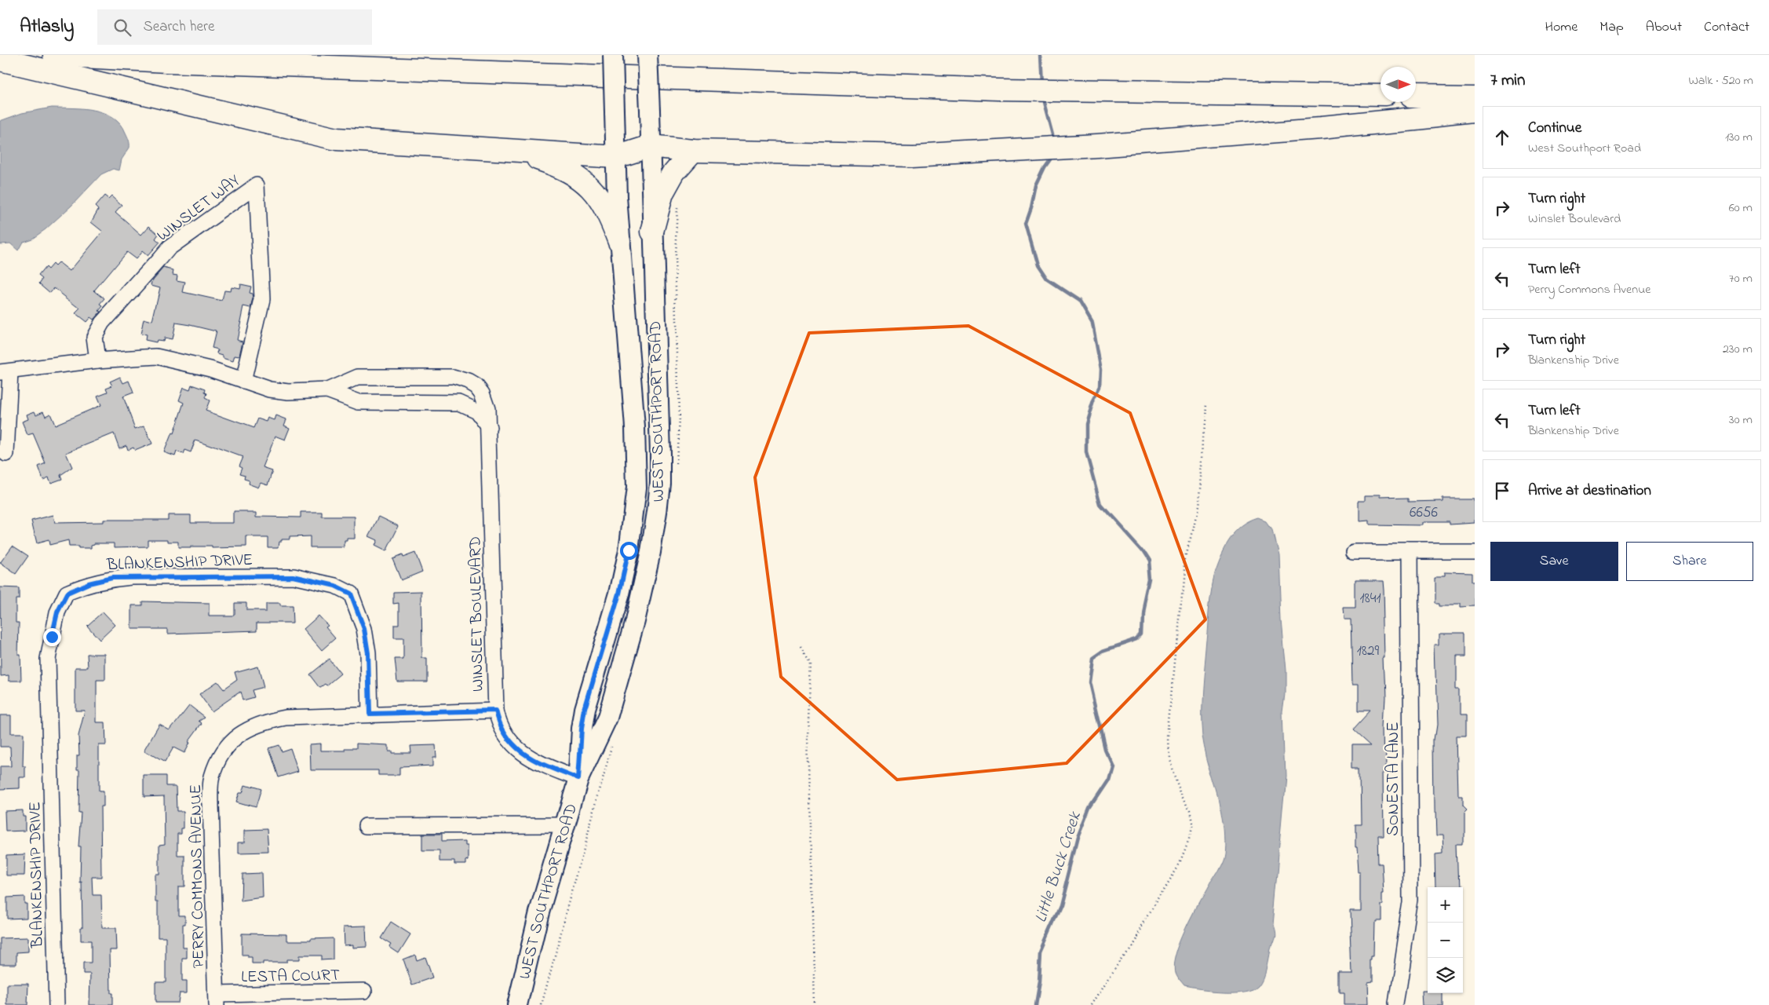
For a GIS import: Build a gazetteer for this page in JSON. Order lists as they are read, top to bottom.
{
  "streets": {
    "main road": ["WEST SOUTHPORT ROAD"],
    "street": [
      "WINSLET WAY",
      "BLANKENSHIP DRIVE",
      "WINSLET BOULEVARD",
      "SONESTA LANE",
      "PERRY COMMONS AVENUE",
      "LESTA COURT"
    ]
  },
  "crossings": [
    ["WINSLET WAY", "WINSLET BOULEVARD"],
    ["WEST SOUTHPORT ROAD", "WINSLET BOULEVARD"],
    ["BLANKENSHIP DRIVE", "PERRY COMMONS AVENUE"],
    ["WINSLET BOULEVARD", "PERRY COMMONS AVENUE"],
    ["PERRY COMMONS AVENUE", "LESTA COURT"]
  ],
  "water": ["Little Buck Creek"],
  "house_numbers": ["6656", "1841", "1829"],
  "north": "right",
  "page": {
    "header": "Atlasly",
    "search": "Search here",
    "nav": [
      "Home",
      "Map",
      "About",
      "Contact"
    ],
    "heading": ["7 min", "Walk · 520 m"],
    "list": [
      ["Continue", "West Southport Road", "130 m"],
      ["Turn right", "Winslet Boulevard", "60 m"],
      ["Turn left", "Perry Commons Avenue", "70 m"],
      ["Turn right", "Blankenship Drive", "230 m"],
      ["Turn left", "Blankenship Drive", "30 m"],
      "Arrive at destination"
    ],
    "buttons": ["Save", "Share"],
    "map_buttons": ["+", "−"]
  }
}
